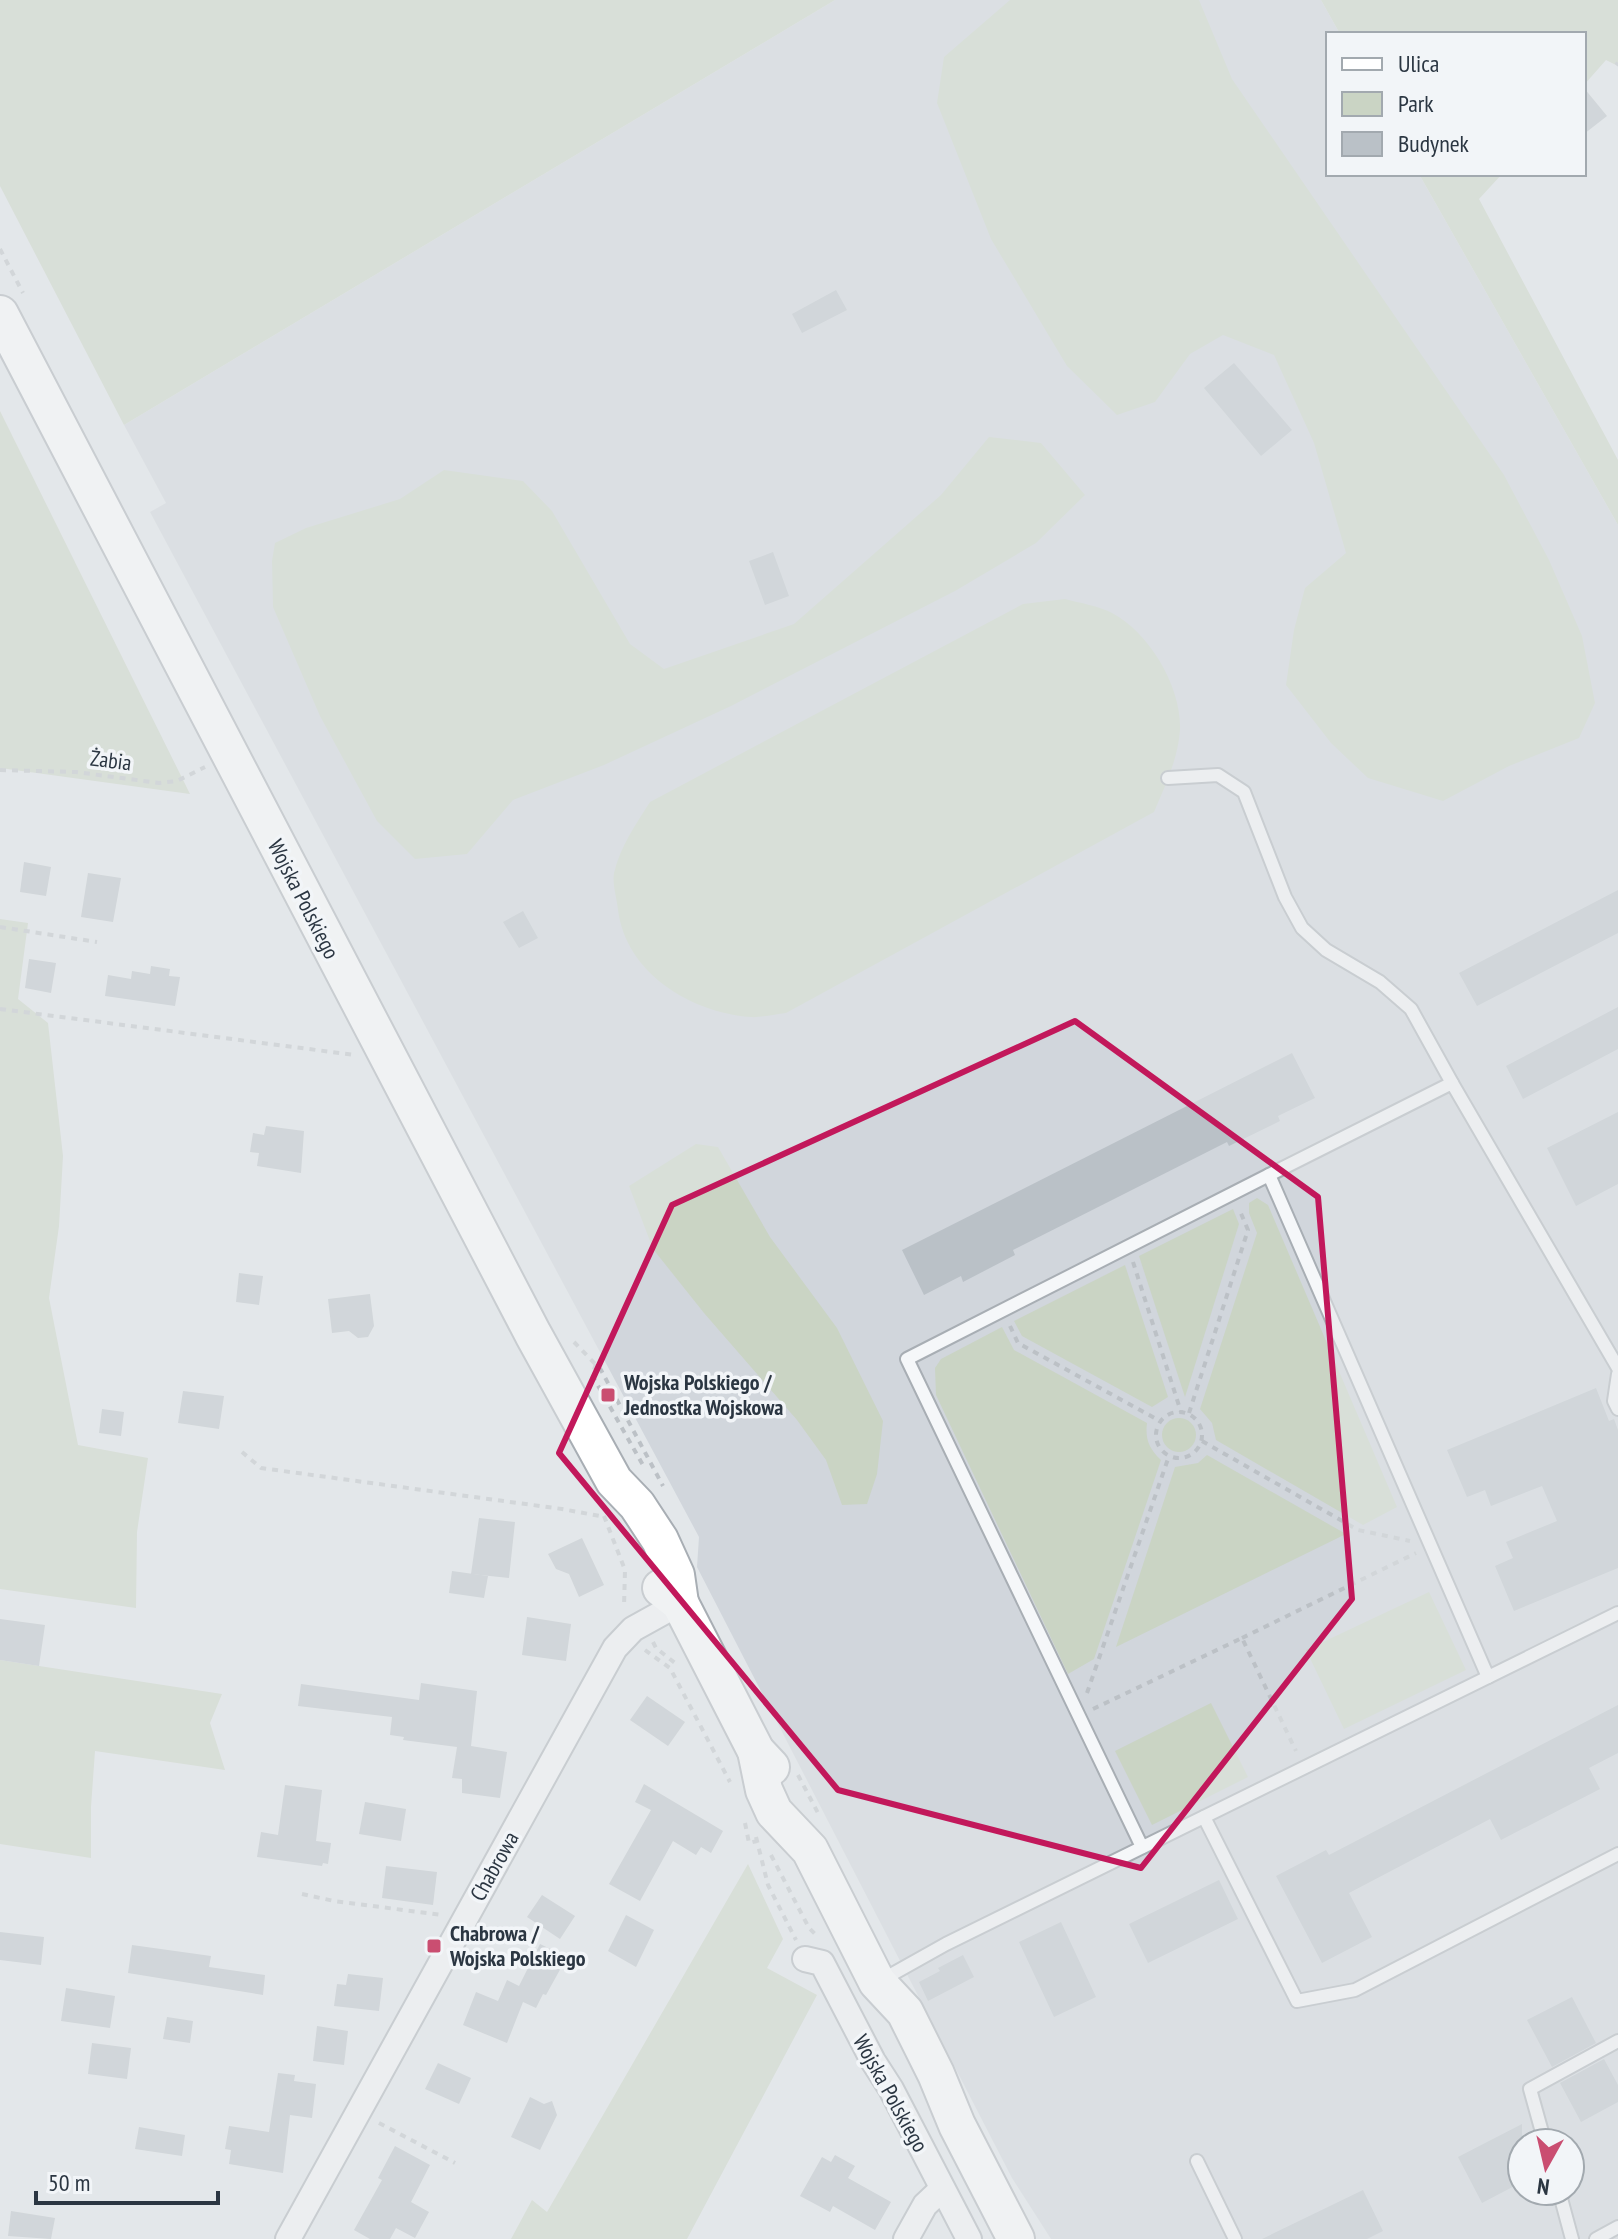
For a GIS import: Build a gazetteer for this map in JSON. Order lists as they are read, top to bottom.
{
  "streets": {
    "main road": ["Wojska Polskiego"],
    "street": ["Chabrowa"],
    "path": ["Żabia"]
  },
  "crossings": [
    ["Wojska Polskiego", "Chabrowa"]
  ],
  "places": {
    "transit": ["Wojska Polskiego / Jednostka Wojskowa", "Chabrowa / Wojska Polskiego"]
  },
  "legend": ["Ulica", "Park", "Budynek"],
  "scale_bar": "50 m",
  "north": "bottom"
}
